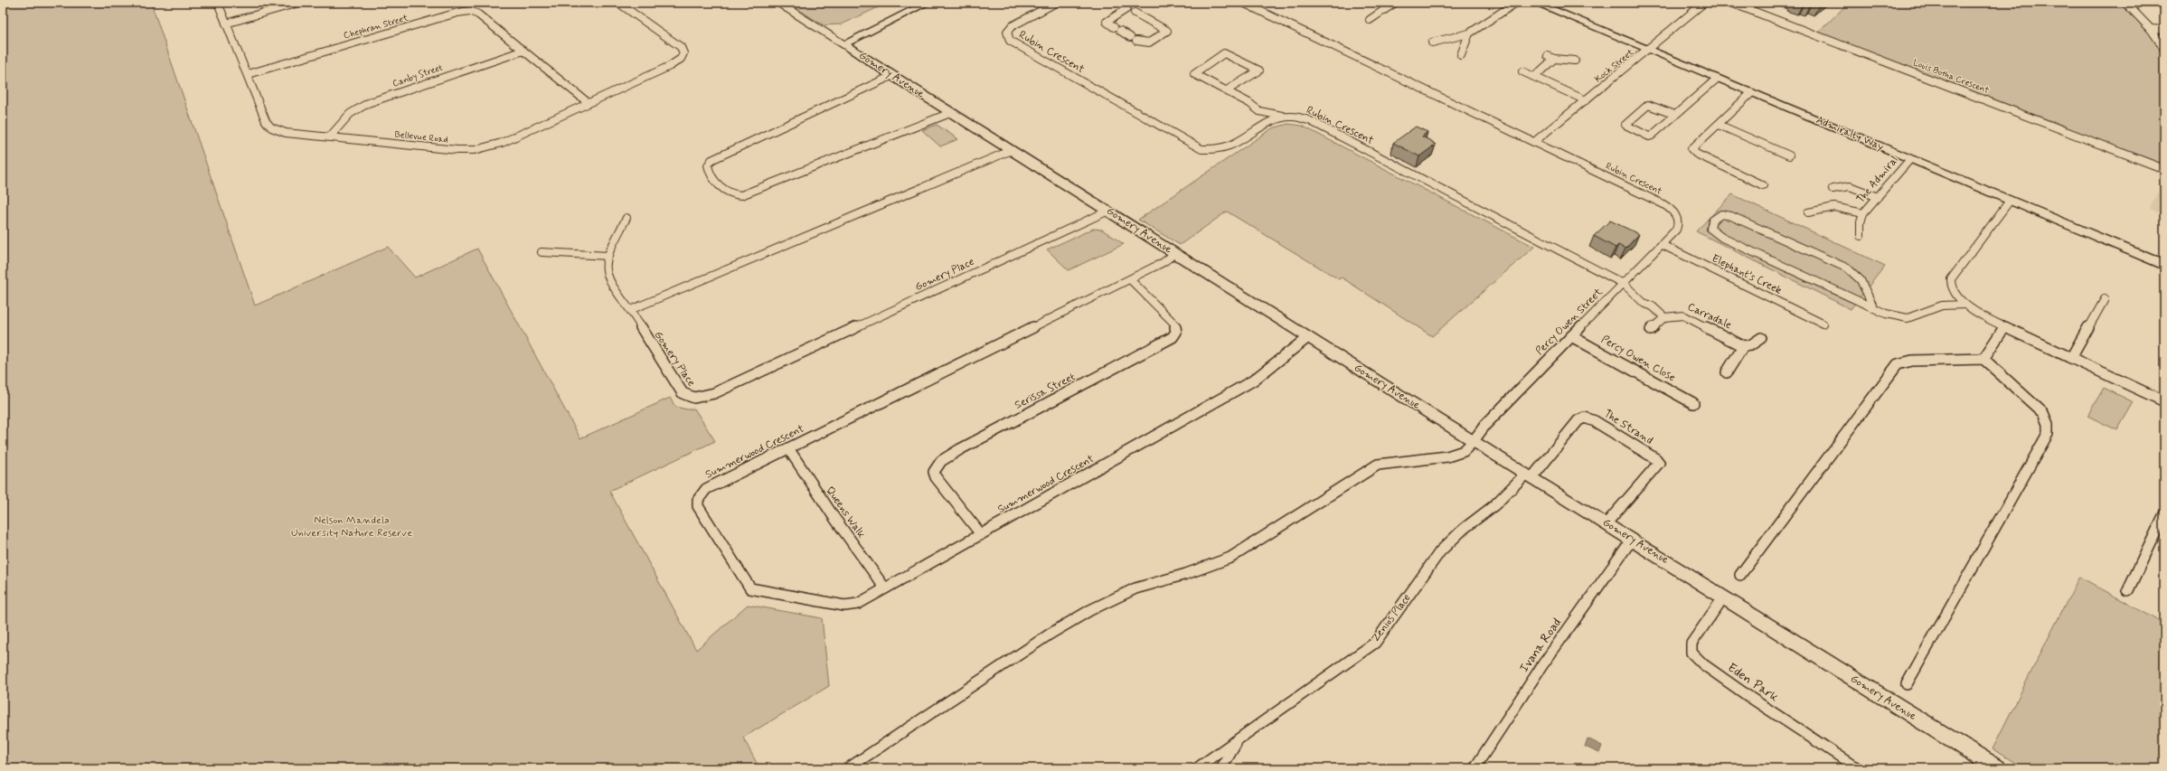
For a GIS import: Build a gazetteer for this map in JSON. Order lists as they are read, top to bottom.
{
  "streets": {
    "street": [
      "Chephran Street",
      "Rubin Crescent",
      "Kock Street",
      "Gomery Avenue",
      "Canby Street",
      "Louis Botha Crescent",
      "Admiralty Way",
      "Bellevue Road",
      "The Admiral",
      "Gomery Place",
      "Elephant’s Creek",
      "Carradale",
      "Percy Owen Street",
      "Percy Owen Close",
      "Serissa Street",
      "The Strand",
      "Summerwood Crescent",
      "Queens Walk",
      "Zenios Place",
      "Ivana Road",
      "Eden Park"
    ]
  },
  "crossings": [
    ["Chephran Street", "Canby Street"],
    ["Chephran Street", "Bellevue Road"],
    ["Rubin Crescent", "Kock Street"],
    ["Rubin Crescent", "Percy Owen Street"],
    ["Kock Street", "Admiralty Way"],
    ["Gomery Avenue", "Gomery Place"],
    ["Gomery Avenue", "Percy Owen Street"],
    ["Gomery Avenue", "The Strand"],
    ["Gomery Avenue", "Summerwood Crescent"],
    ["Gomery Avenue", "Zenios Place"],
    ["Gomery Avenue", "Ivana Road"],
    ["Gomery Avenue", "Eden Park"],
    ["Canby Street", "Bellevue Road"],
    ["Admiralty Way", "The Admiral"],
    ["Elephant’s Creek", "Percy Owen Street"],
    ["Percy Owen Street", "Percy Owen Close"],
    ["Serissa Street", "Summerwood Crescent"],
    ["The Strand", "Zenios Place"],
    ["Summerwood Crescent", "Queens Walk"]
  ],
  "parks": ["Nelson Mandela University Nature Reserve"]
}
